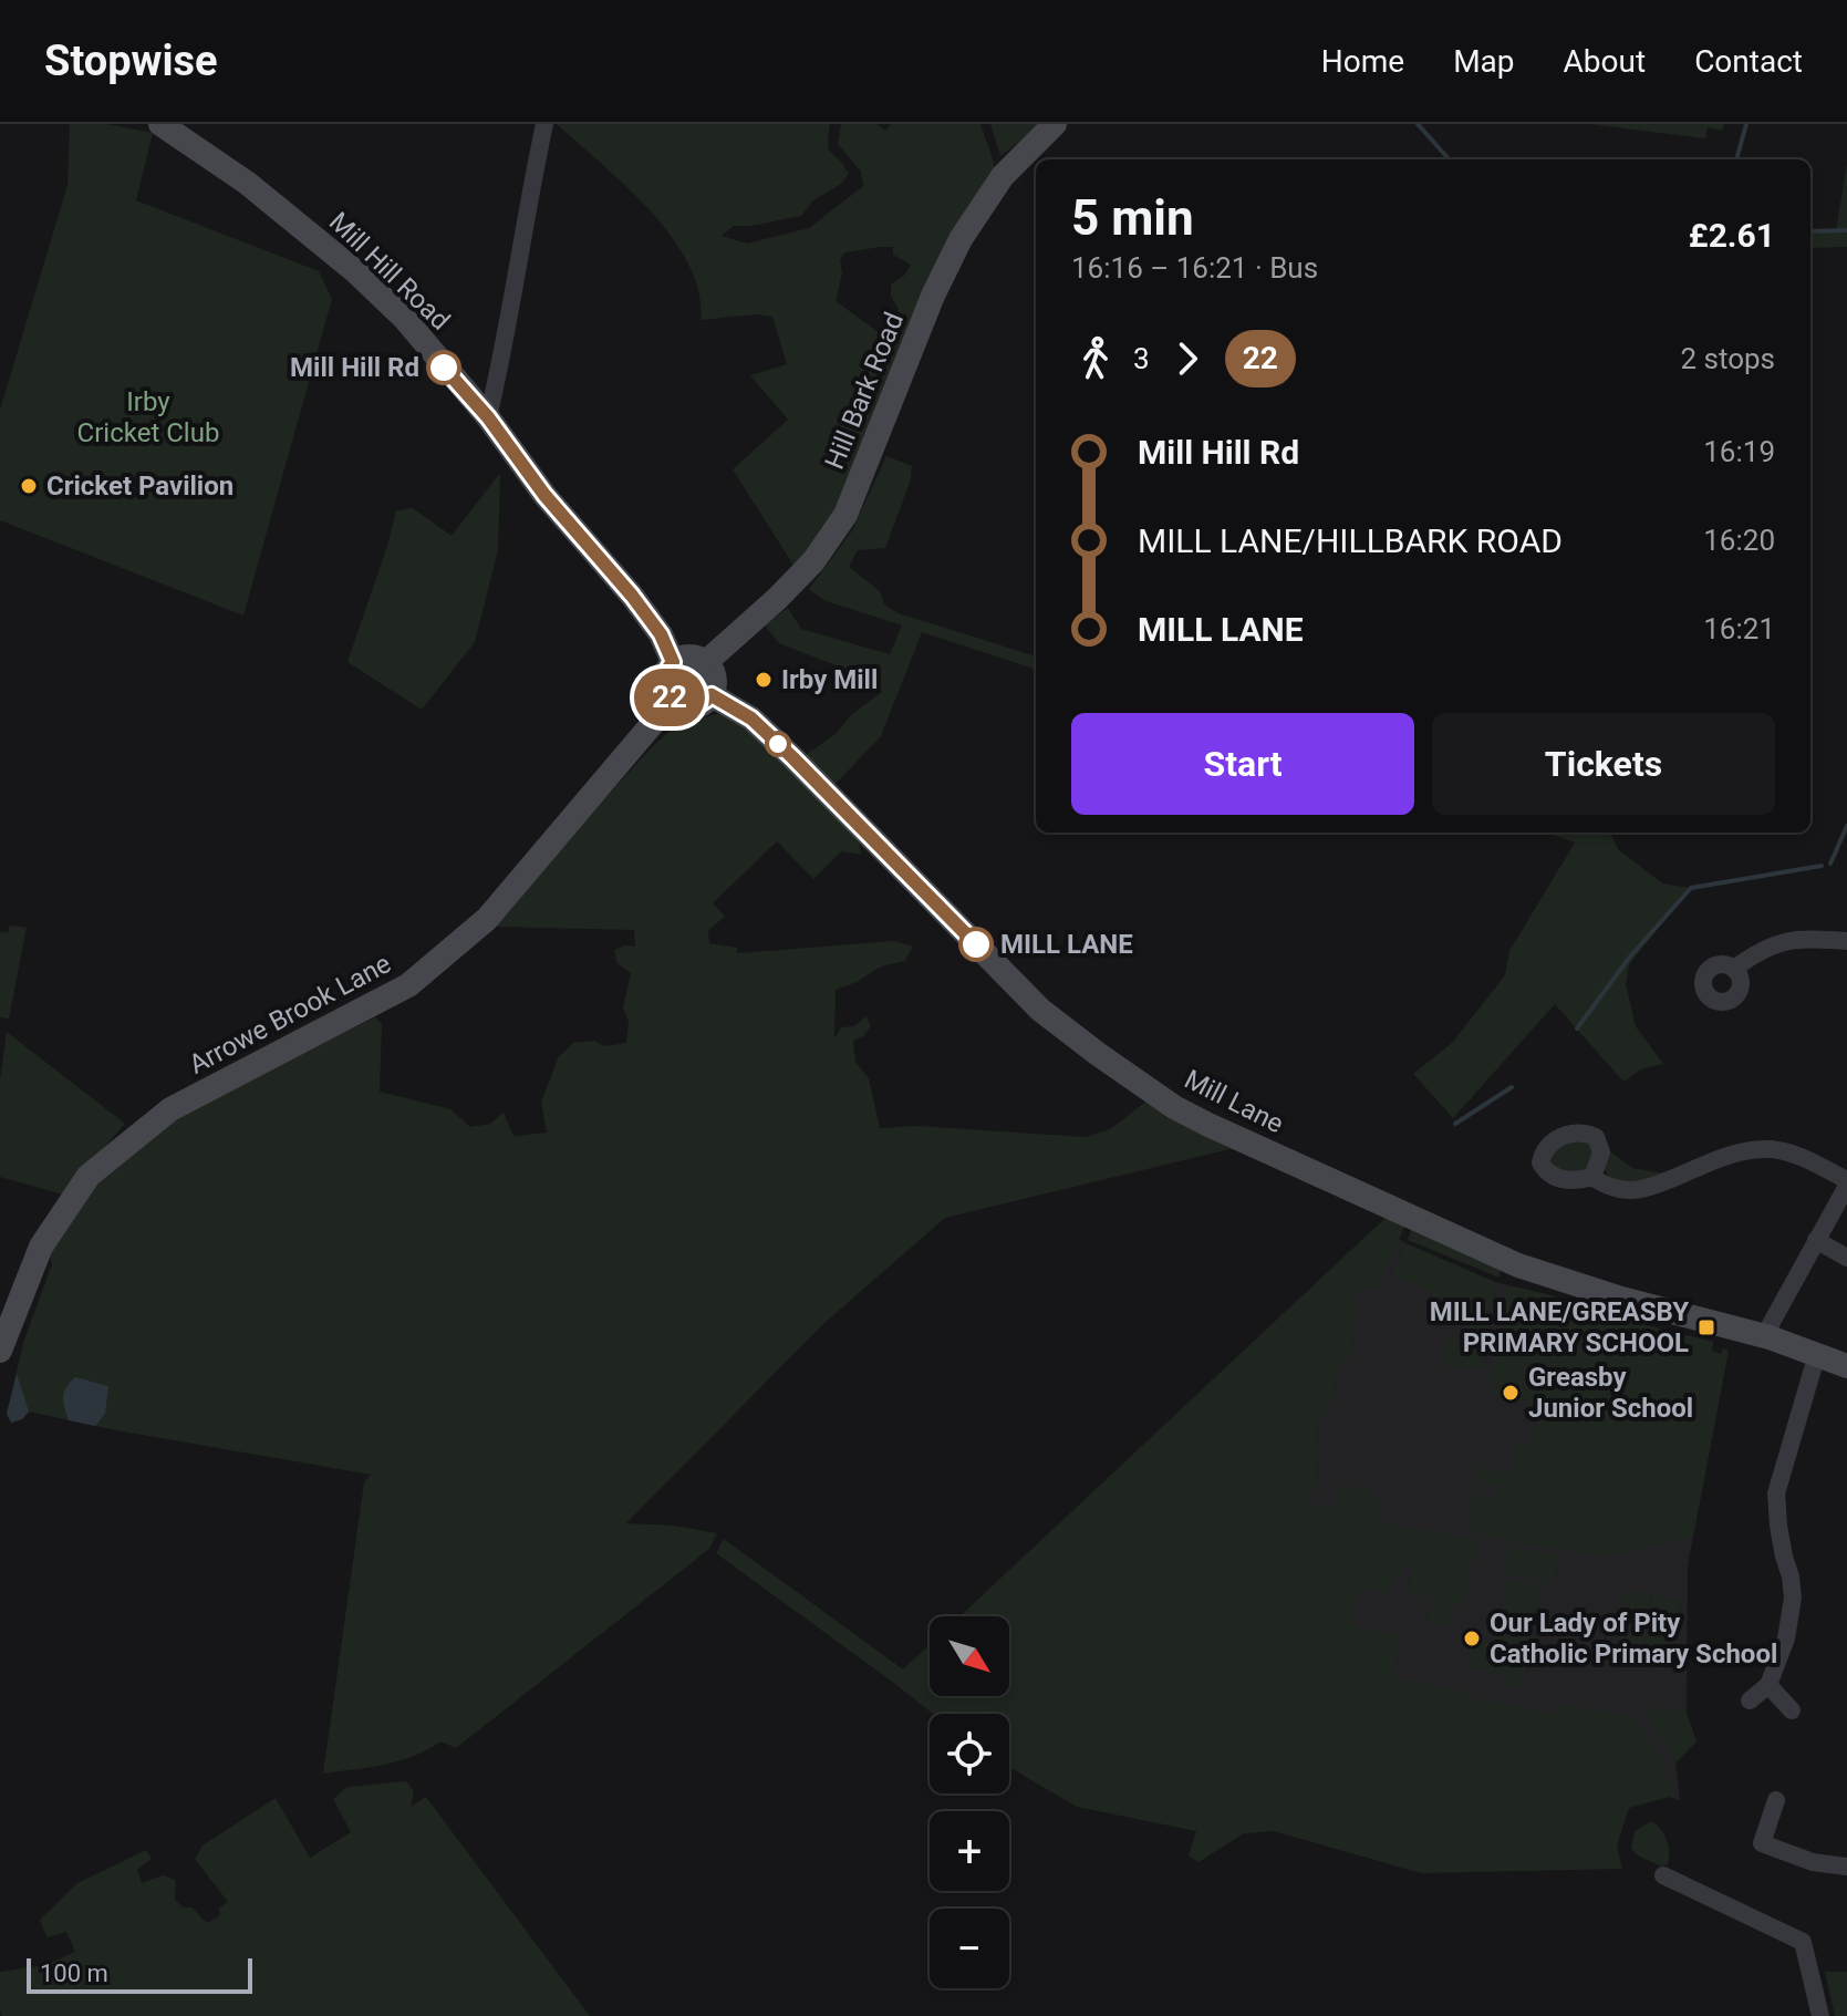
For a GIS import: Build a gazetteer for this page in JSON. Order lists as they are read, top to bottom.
{
  "streets": {
    "street": [
      "Mill Hill Road",
      "Hill Bark Road",
      "Arrowe Brook Lane",
      "Mill Lane"
    ]
  },
  "crossings": [
    ["Mill Hill Road", "Hill Bark Road"],
    ["Mill Hill Road", "Arrowe Brook Lane"],
    ["Mill Hill Road", "Mill Lane"],
    ["Hill Bark Road", "Arrowe Brook Lane"],
    ["Hill Bark Road", "Mill Lane"],
    ["Arrowe Brook Lane", "Mill Lane"]
  ],
  "parks": ["Irby Cricket Club"],
  "places": {
    "other": [
      "Mill Hill Rd",
      "Cricket Pavilion",
      "Irby Mill",
      "MILL LANE",
      "Greasby Junior School",
      "Our Lady of Pity Catholic Primary School"
    ],
    "transit": ["MILL LANE/GREASBY PRIMARY SCHOOL"]
  },
  "lines": ["bus line 22"],
  "scale_bar": "100 m",
  "north": "bottom right",
  "page": {
    "header": "Stopwise",
    "nav": [
      "Home",
      "Map",
      "About",
      "Contact"
    ],
    "on_map": "22",
    "heading": ["5 min", "16:16 – 16:21 · Bus", "£2.61"],
    "legs": ["3", "22", "2 stops"],
    "list": [
      {
        "name": "Mill Hill Rd",
        "value": "16:19"
      },
      {
        "name": "MILL LANE/HILLBARK ROAD",
        "value": "16:20"
      },
      {
        "name": "MILL LANE",
        "value": "16:21"
      }
    ],
    "buttons": ["Start", "Tickets"],
    "map_buttons": ["+", "−"],
    "scale": "100 m"
  }
}
